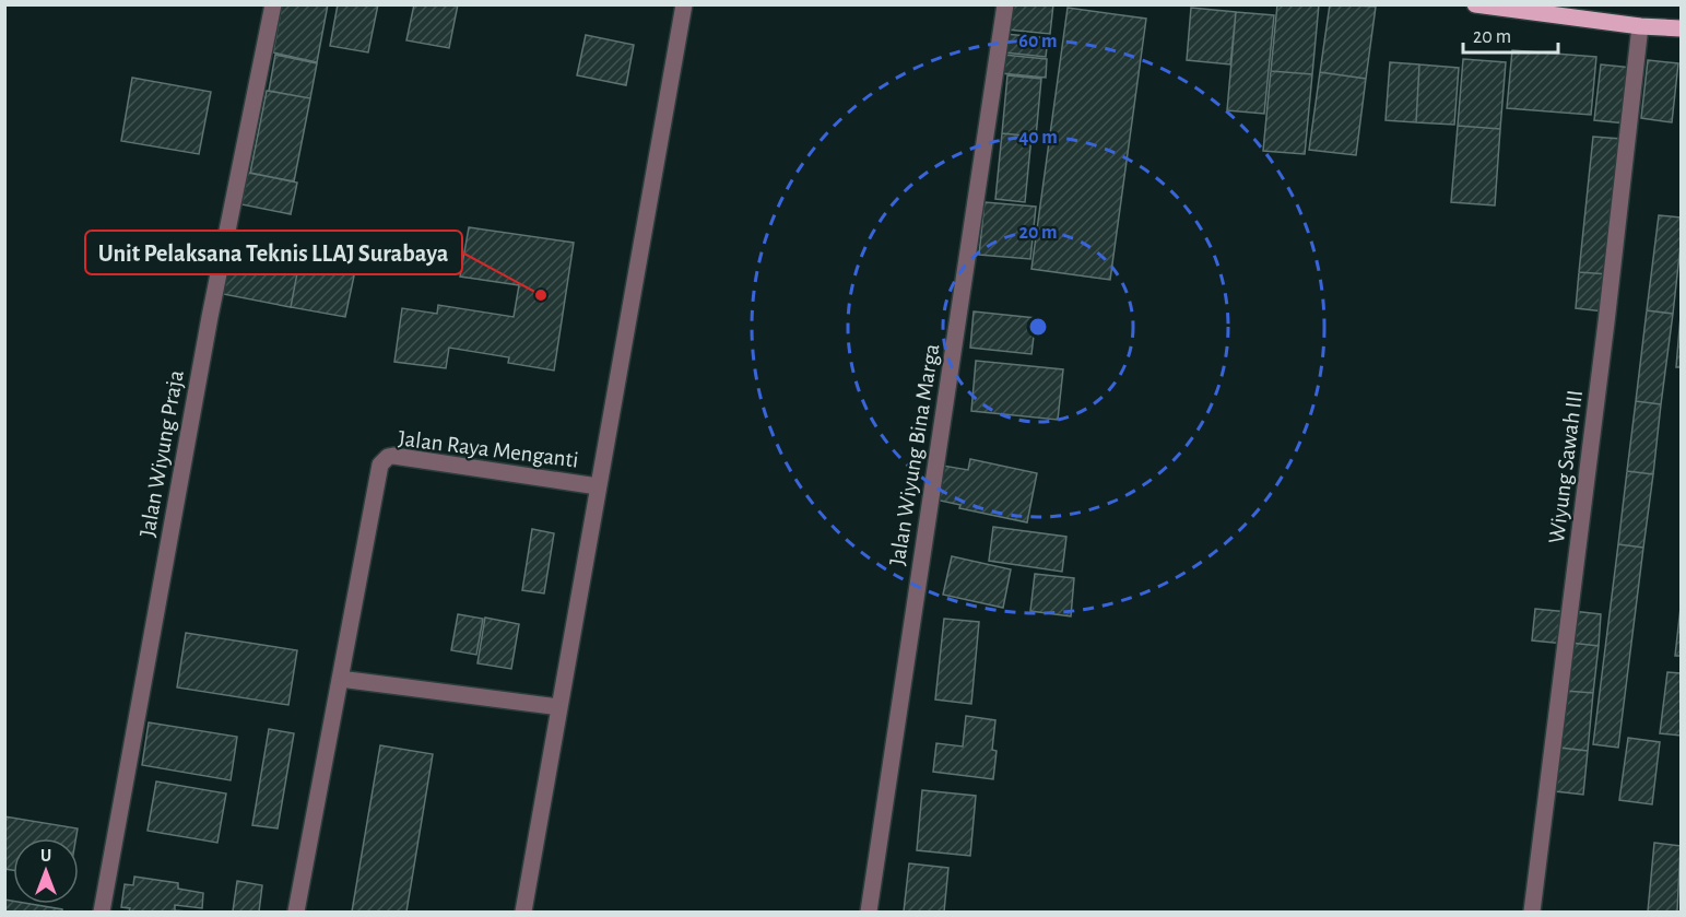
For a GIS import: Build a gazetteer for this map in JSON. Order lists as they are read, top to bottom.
{
  "streets": {
    "street": [
      "Jalan Raya Menganti",
      "Jalan Wiyung Praja",
      "Jalan Wiyung Bina Marga",
      "Wiyung Sawah III"
    ]
  },
  "places": ["Unit Pelaksana Teknis LLAJ Surabaya"],
  "scale_bar": "20 m",
  "north": "top",
  "rings": ["60 m", "40 m", "20 m"]
}
